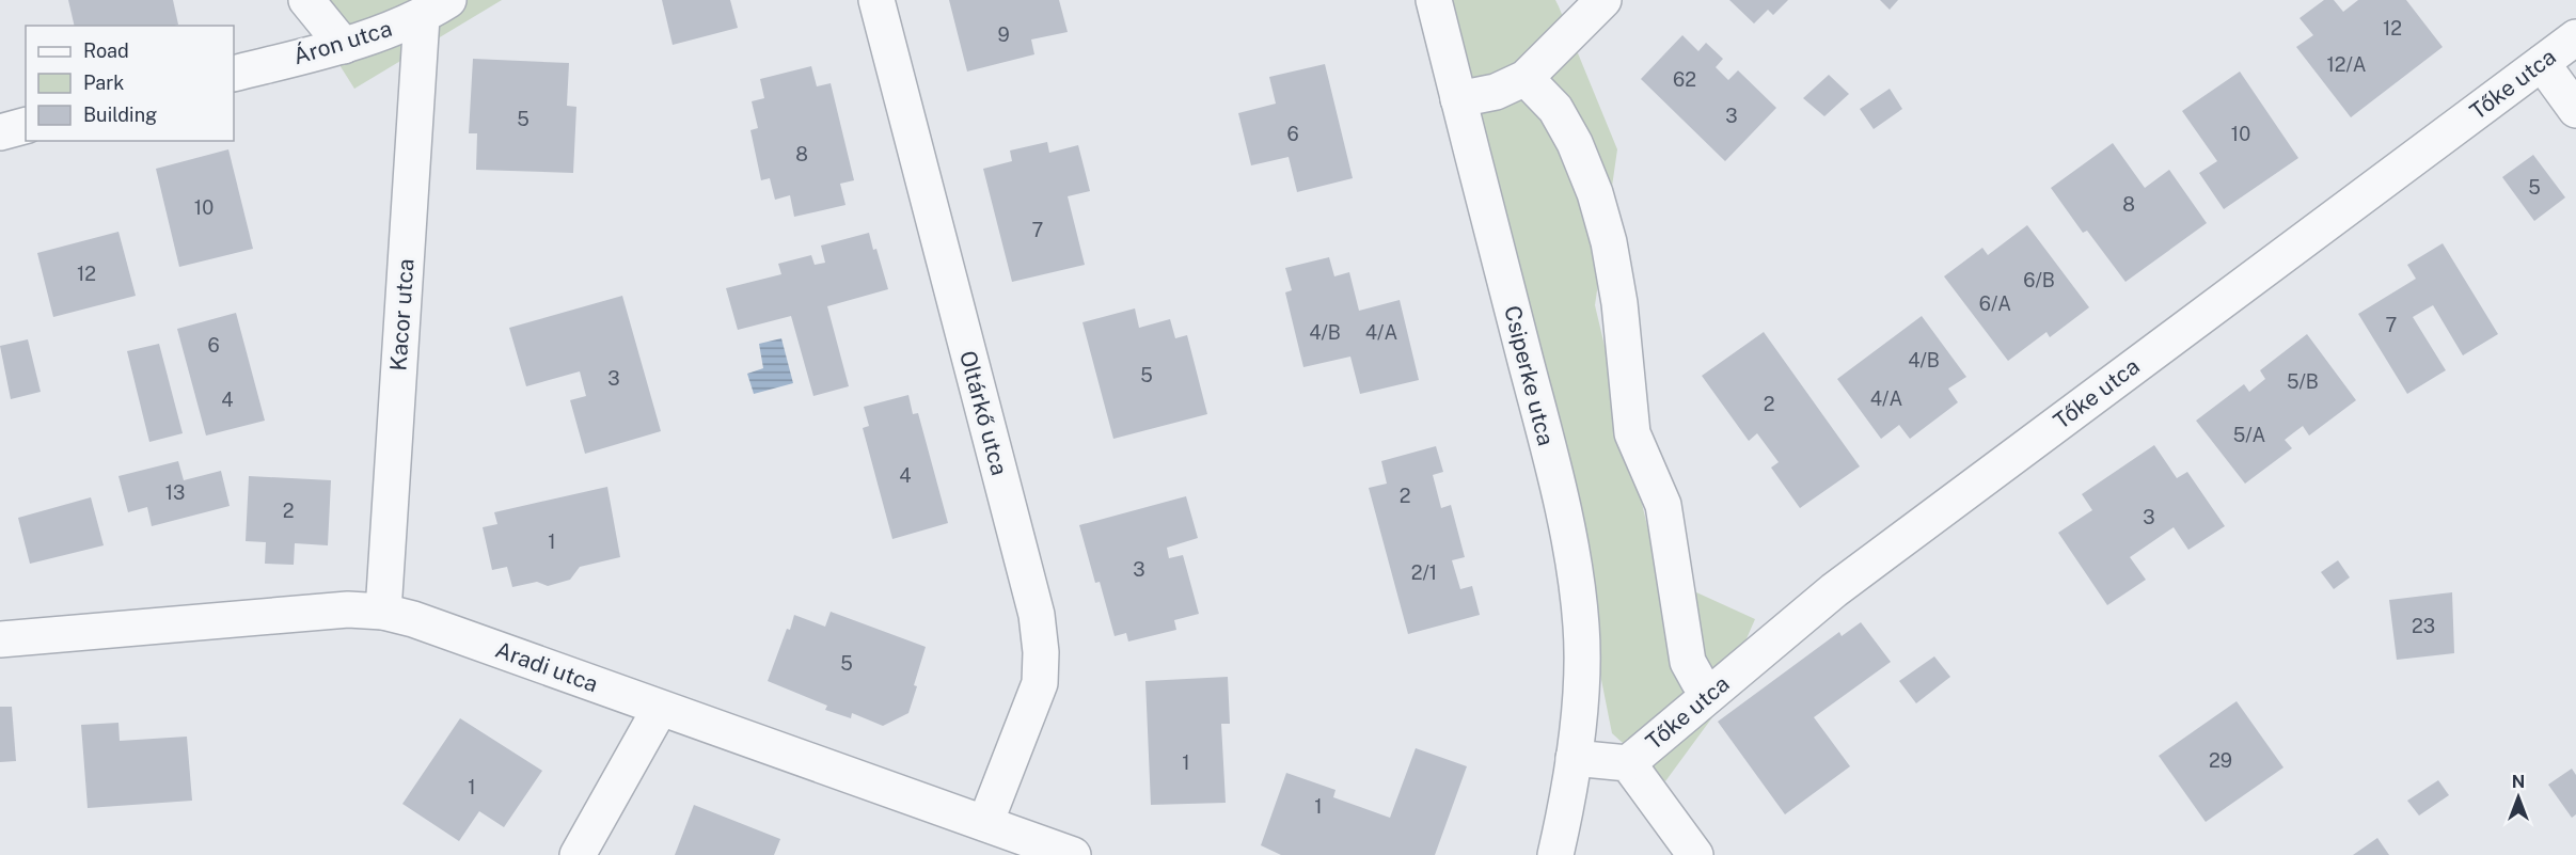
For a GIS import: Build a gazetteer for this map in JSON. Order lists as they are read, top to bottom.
{
  "streets": {
    "street": [
      "Áron utca",
      "Tőke utca",
      "Kacor utca",
      "Csiperke utca",
      "Oltárkő utca",
      "Aradi utca"
    ]
  },
  "crossings": [
    ["Áron utca", "Kacor utca"],
    ["Kacor utca", "Aradi utca"],
    ["Oltárkő utca", "Aradi utca"]
  ],
  "house_numbers": [
    "12",
    "9",
    "12/A",
    "62",
    "3",
    "5",
    "6",
    "10",
    "8",
    "5",
    "8",
    "10",
    "7",
    "12",
    "6/B",
    "6/A",
    "7",
    "4/B",
    "4/A",
    "6",
    "4/B",
    "5",
    "3",
    "5/B",
    "4/A",
    "4",
    "2",
    "5/A",
    "4",
    "13",
    "2",
    "2",
    "3",
    "1",
    "3",
    "2/1",
    "23",
    "5",
    "29",
    "1",
    "1",
    "1"
  ],
  "legend": ["Road", "Park", "Building"],
  "north": "top"
}
